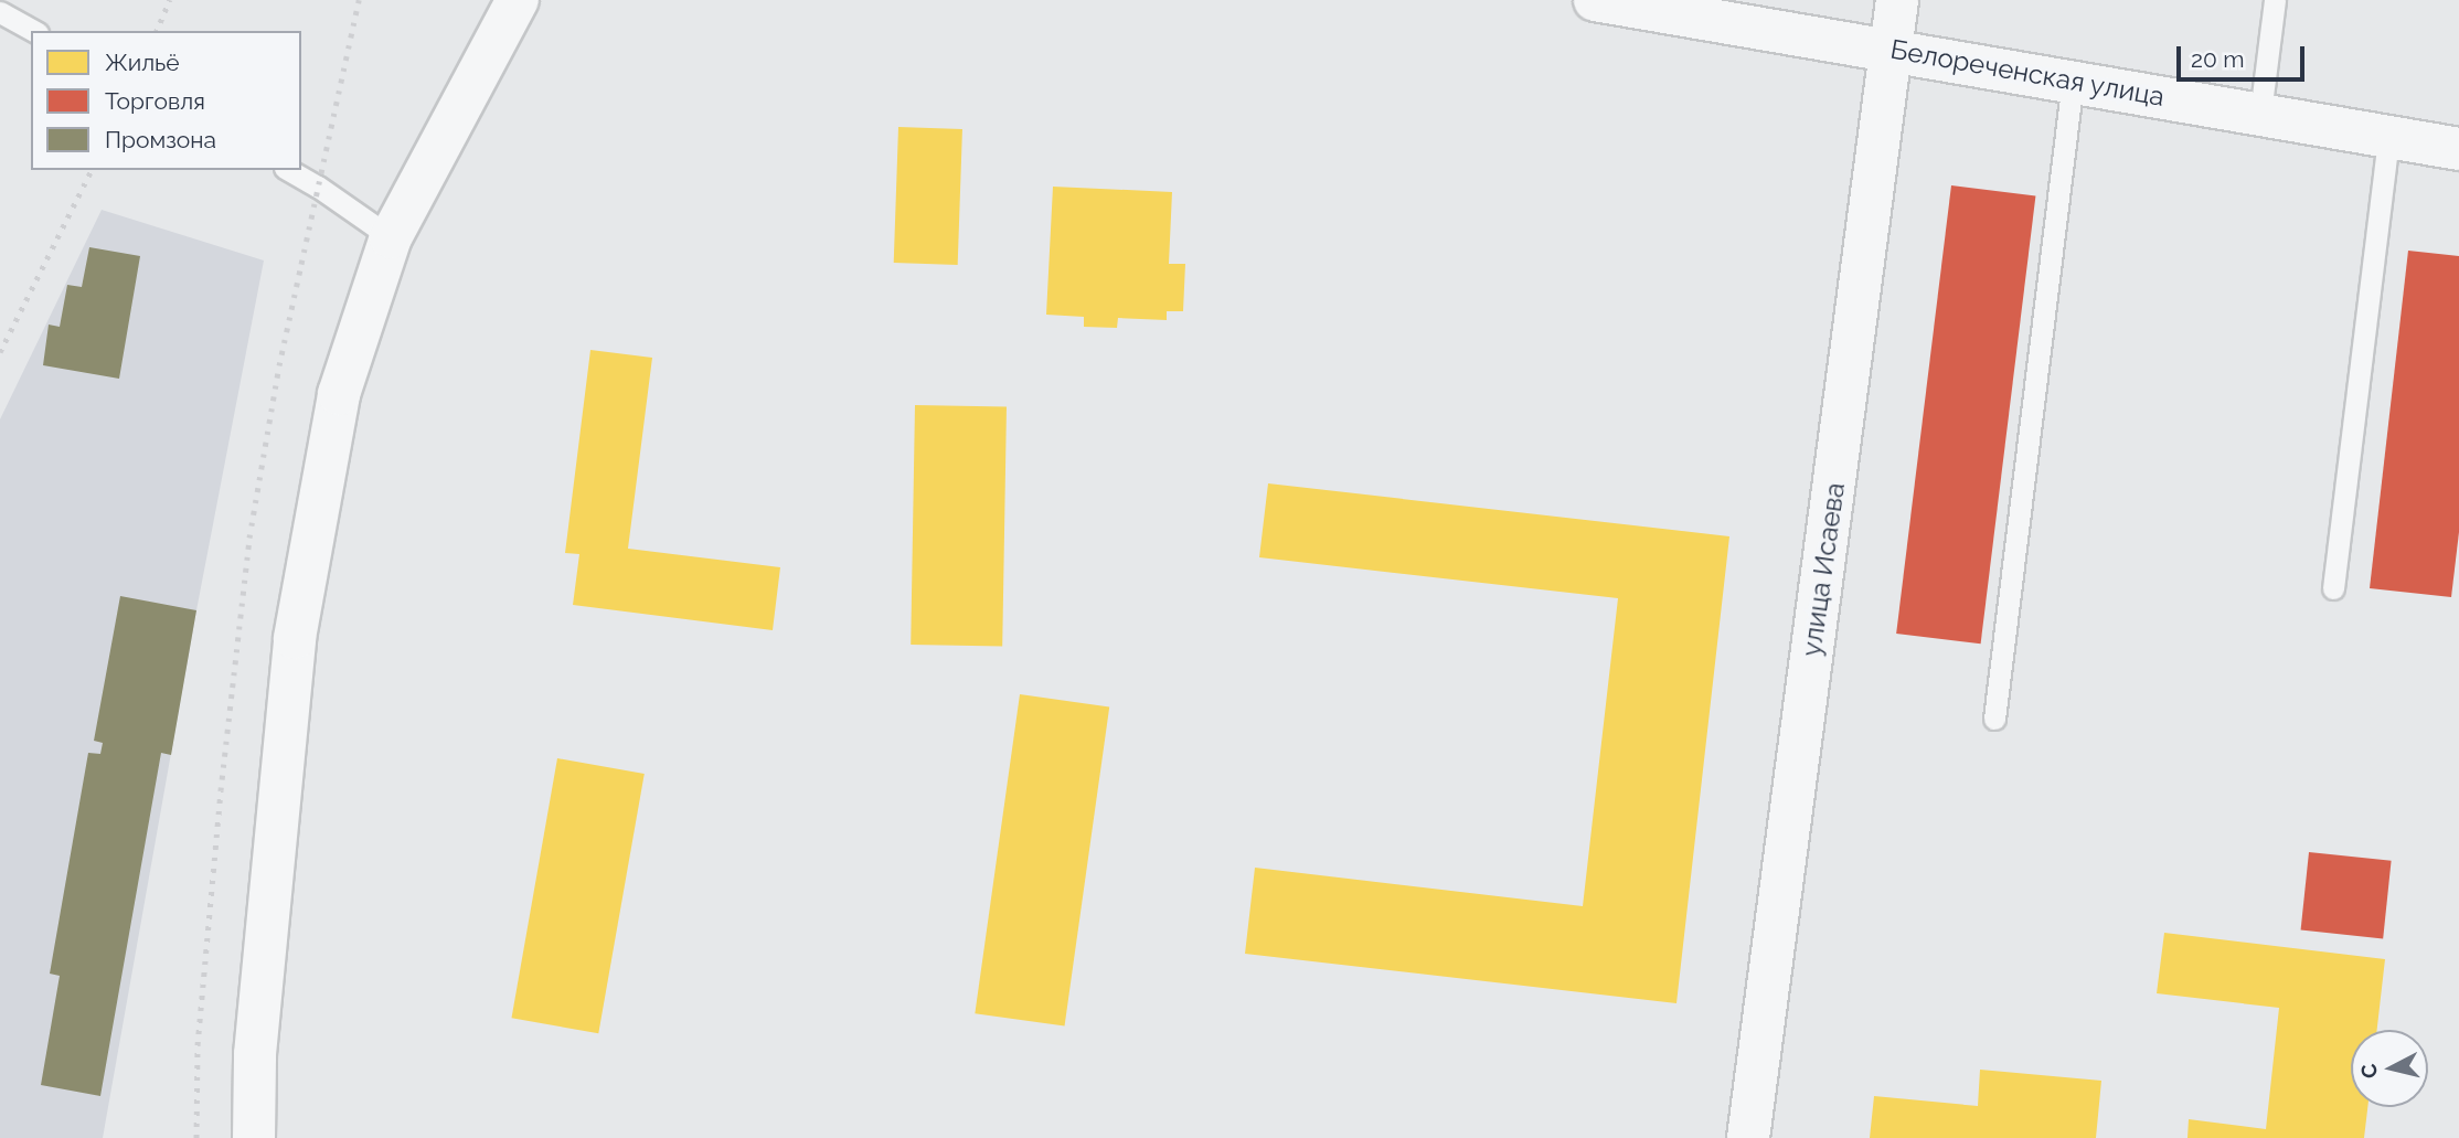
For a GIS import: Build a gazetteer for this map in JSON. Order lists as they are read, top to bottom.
{
  "streets": {
    "street": ["Белореченская улица", "улица Исаева"]
  },
  "crossings": [
    ["Белореченская улица", "улица Исаева"]
  ],
  "legend": ["Жильё", "Торговля", "Промзона"],
  "scale_bar": "20 m",
  "north": "left"
}
